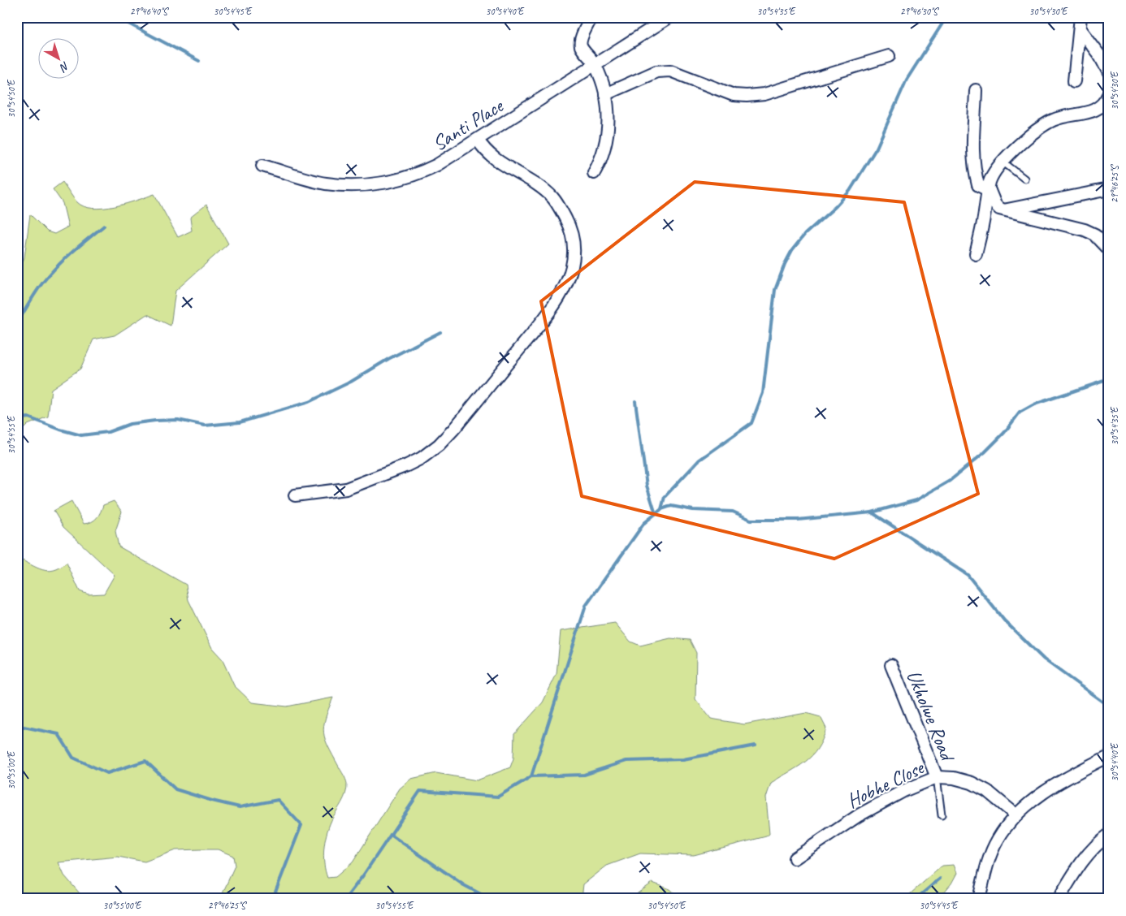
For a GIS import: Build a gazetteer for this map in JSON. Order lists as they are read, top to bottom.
{
  "streets": {
    "street": ["Santi Place", "Ukholwe Road", "Hobhe Close"]
  },
  "crossings": [
    ["Ukholwe Road", "Hobhe Close"]
  ],
  "north": "bottom right",
  "coordinates": [
    "29°46'40\"S",
    "30°54'45\"E",
    "30°54'40\"E",
    "30°54'35\"E",
    "29°46'30\"S",
    "30°54'30\"E",
    "30°54'50\"E",
    "29°46'25\"S",
    "30°54'55\"E",
    "30°55'00\"E"
  ]
}
